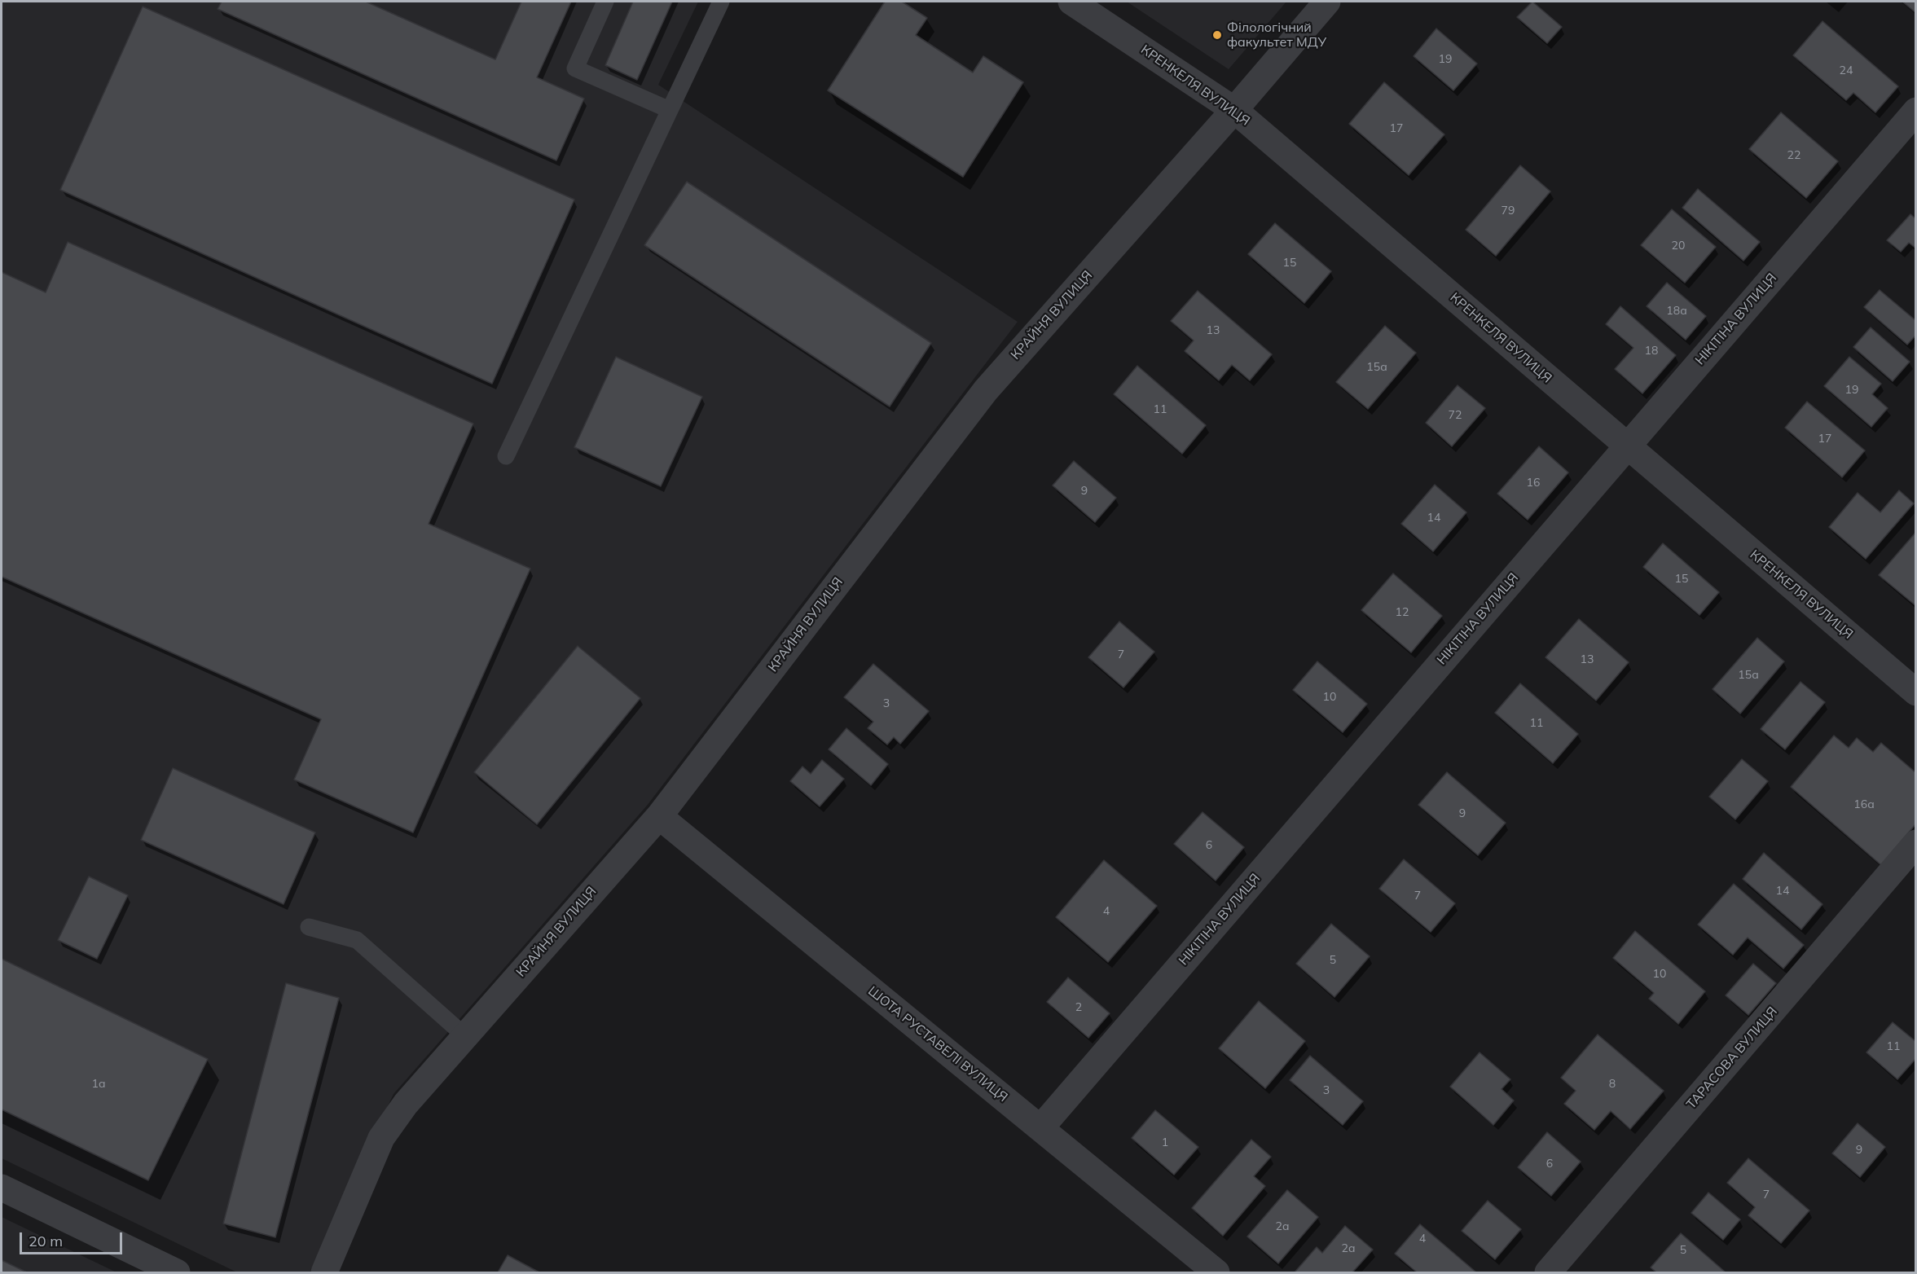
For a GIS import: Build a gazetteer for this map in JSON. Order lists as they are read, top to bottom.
{
  "streets": {
    "street": [
      "КРЕНКЕЛЯ ВУЛИЦЯ",
      "КРАЙНЯ ВУЛИЦЯ",
      "НІКІТІНА ВУЛИЦЯ",
      "ШОТА РУСТАВЕЛІ ВУЛИЦЯ",
      "ТАРАСОВА ВУЛИЦЯ"
    ]
  },
  "crossings": [
    ["КРЕНКЕЛЯ ВУЛИЦЯ", "КРАЙНЯ ВУЛИЦЯ"],
    ["КРЕНКЕЛЯ ВУЛИЦЯ", "НІКІТІНА ВУЛИЦЯ"],
    ["КРАЙНЯ ВУЛИЦЯ", "ШОТА РУСТАВЕЛІ ВУЛИЦЯ"],
    ["НІКІТІНА ВУЛИЦЯ", "ШОТА РУСТАВЕЛІ ВУЛИЦЯ"]
  ],
  "places": ["Філологічний факультет МДУ"],
  "house_numbers": [
    "19",
    "24",
    "17",
    "22",
    "79",
    "20",
    "15",
    "18а",
    "13",
    "18",
    "15а",
    "19",
    "11",
    "72",
    "17",
    "16",
    "9",
    "14",
    "15",
    "12",
    "7",
    "13",
    "15а",
    "10",
    "3",
    "11",
    "16а",
    "9",
    "6",
    "14",
    "7",
    "4",
    "5",
    "10",
    "2",
    "11",
    "1а",
    "8",
    "3",
    "1",
    "9",
    "6",
    "7",
    "2а",
    "4",
    "2а",
    "5"
  ],
  "scale_bar": "20 m"
}
